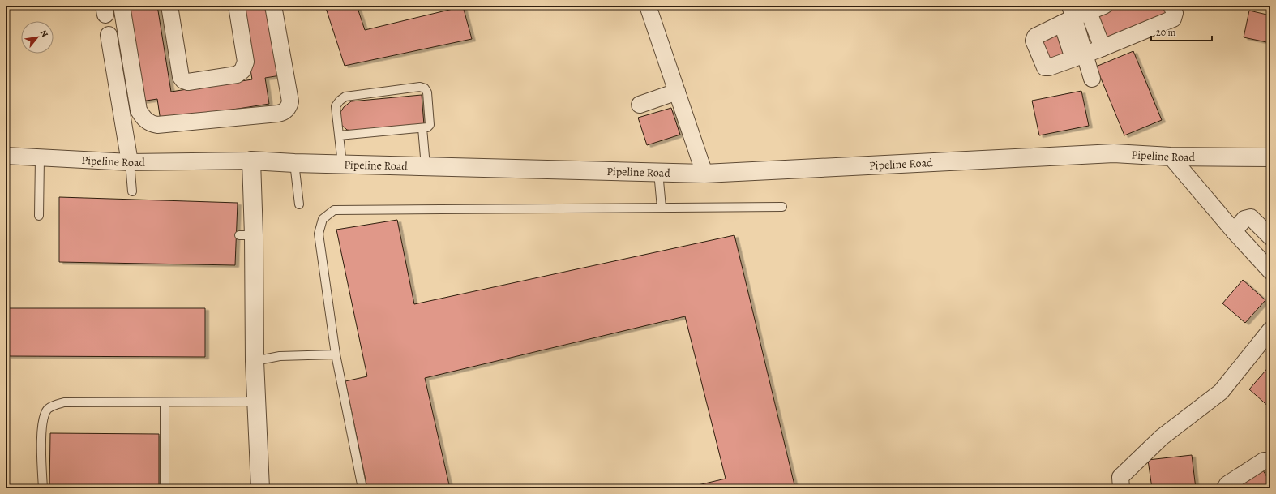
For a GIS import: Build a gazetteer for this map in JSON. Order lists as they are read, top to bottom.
{
  "streets": {
    "street": ["Pipeline Road"]
  },
  "scale_bar": "20 m",
  "north": "top right"
}
